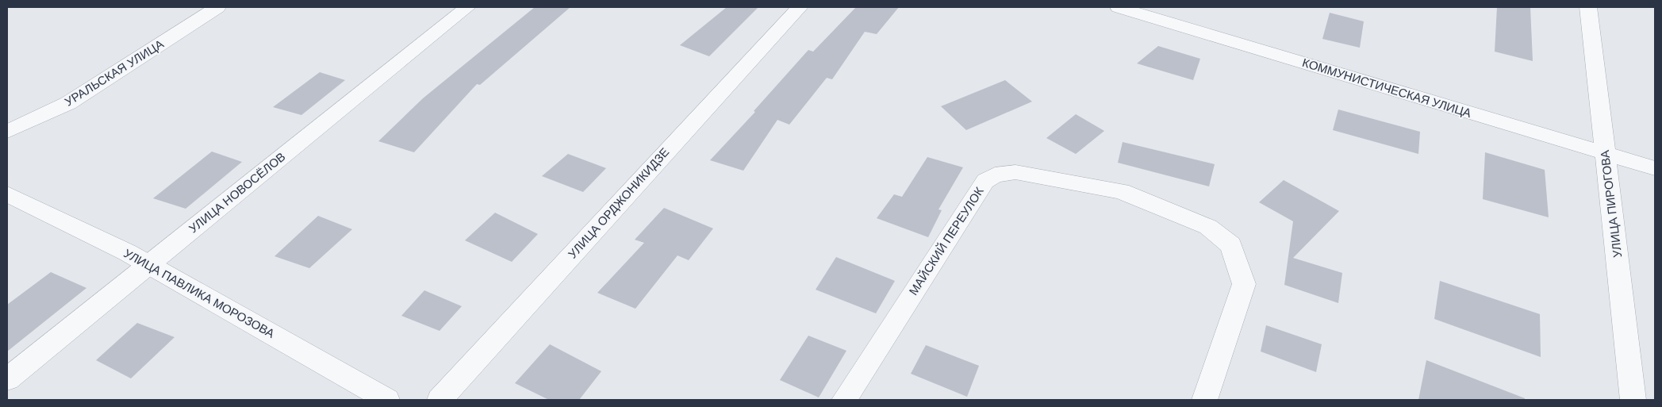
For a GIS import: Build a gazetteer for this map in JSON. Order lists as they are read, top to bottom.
{
  "streets": {
    "street": [
      "УРАЛЬСКАЯ УЛИЦА",
      "КОММУНИСТИЧЕСКАЯ УЛИЦА",
      "УЛИЦА НОВОСЁЛОВ",
      "УЛИЦА ОРДЖОНИКИДЗЕ",
      "УЛИЦА ПИРОГОВА",
      "МАЙСКИЙ ПЕРЕУЛОК",
      "УЛИЦА ПАВЛИКА МОРОЗОВА"
    ]
  },
  "crossings": [
    ["КОММУНИСТИЧЕСКАЯ УЛИЦА", "УЛИЦА ПИРОГОВА"],
    ["УЛИЦА НОВОСЁЛОВ", "УЛИЦА ПАВЛИКА МОРОЗОВА"]
  ]
}
